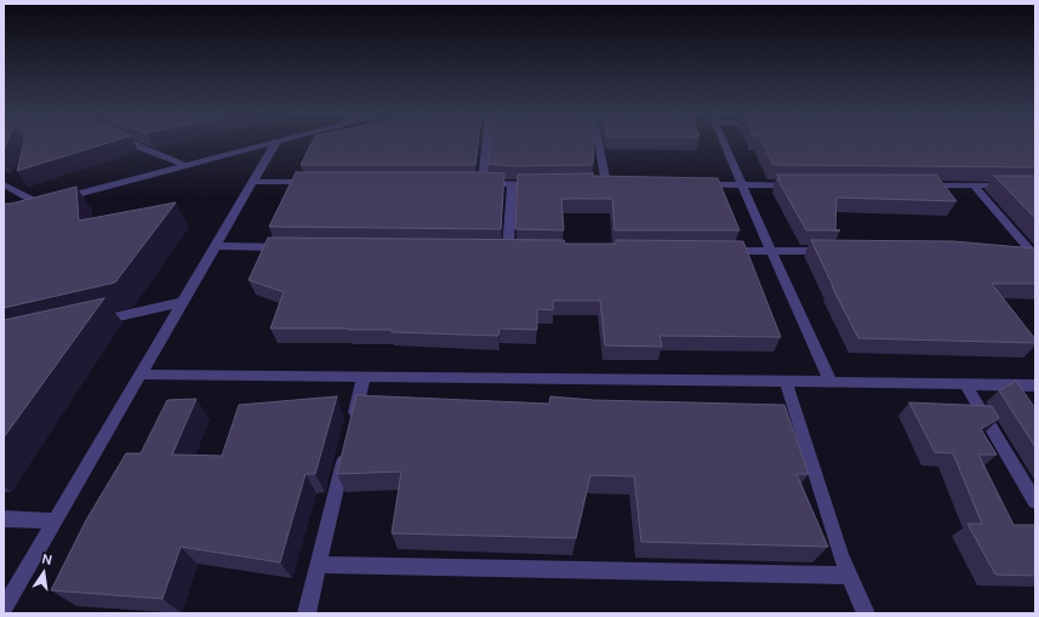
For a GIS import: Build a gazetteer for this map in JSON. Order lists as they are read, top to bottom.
{
  "north": "top"
}
